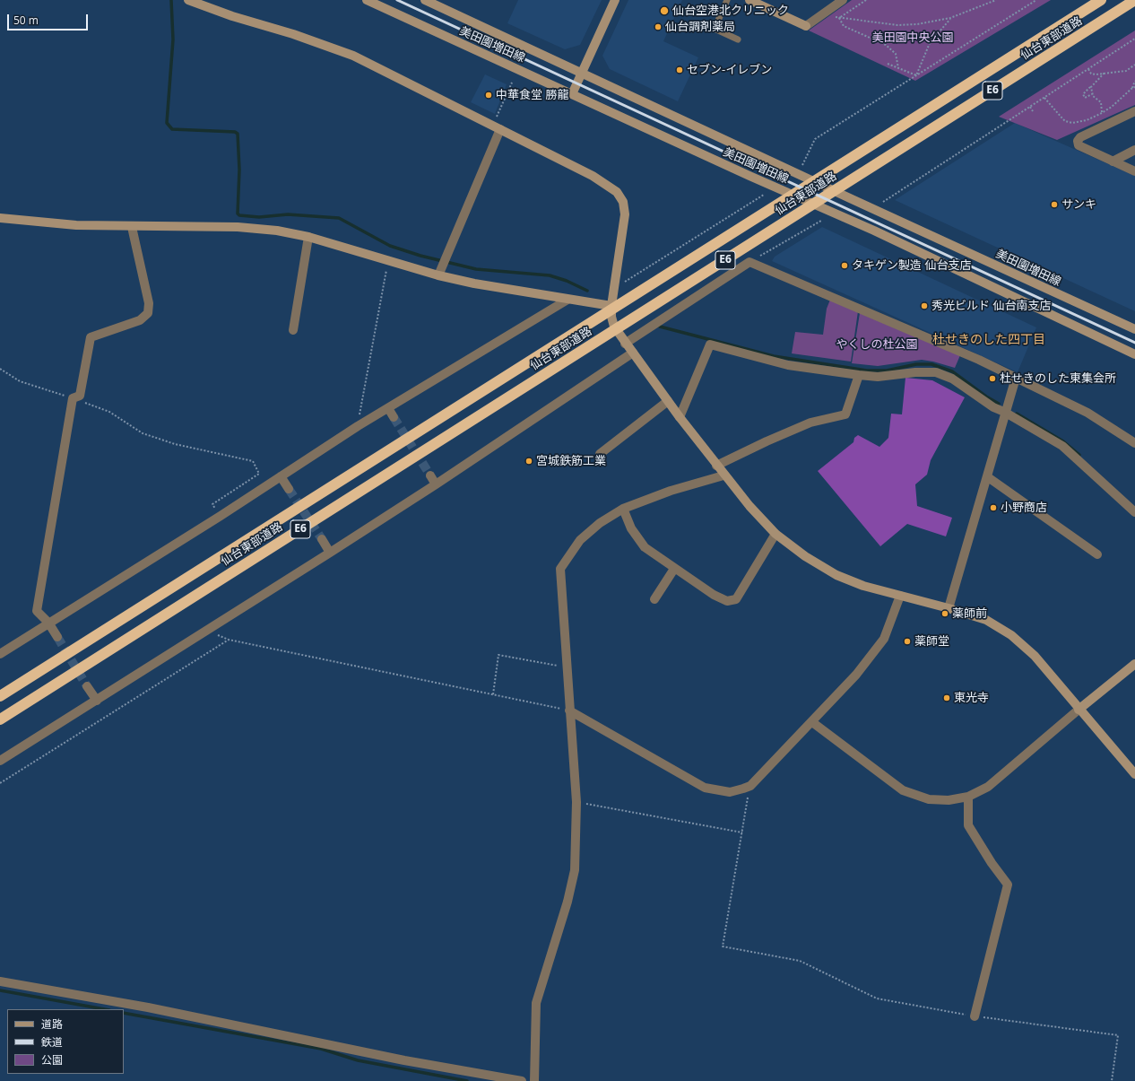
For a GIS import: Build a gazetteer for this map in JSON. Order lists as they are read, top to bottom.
{
  "streets": {
    "highway": ["仙台東部道路", "E6"],
    "street": ["美田園増田線"]
  },
  "districts": ["杜せきのした四丁目"],
  "parks": ["美田園中央公園", "やくしの杜公園"],
  "places": [
    "仙台空港北クリニック",
    "仙台調剤薬局",
    "セブン-イレブン",
    "中華食堂 勝龍",
    "サンキ",
    "タキゲン製造 仙台支店",
    "秀光ビルド 仙台南支店",
    "杜せきのした東集会所",
    "宮城鉄筋工業",
    "小野商店",
    "薬師前",
    "薬師堂",
    "東光寺"
  ],
  "legend": ["道路", "鉄道", "公園"],
  "scale_bar": "50 m"
}
